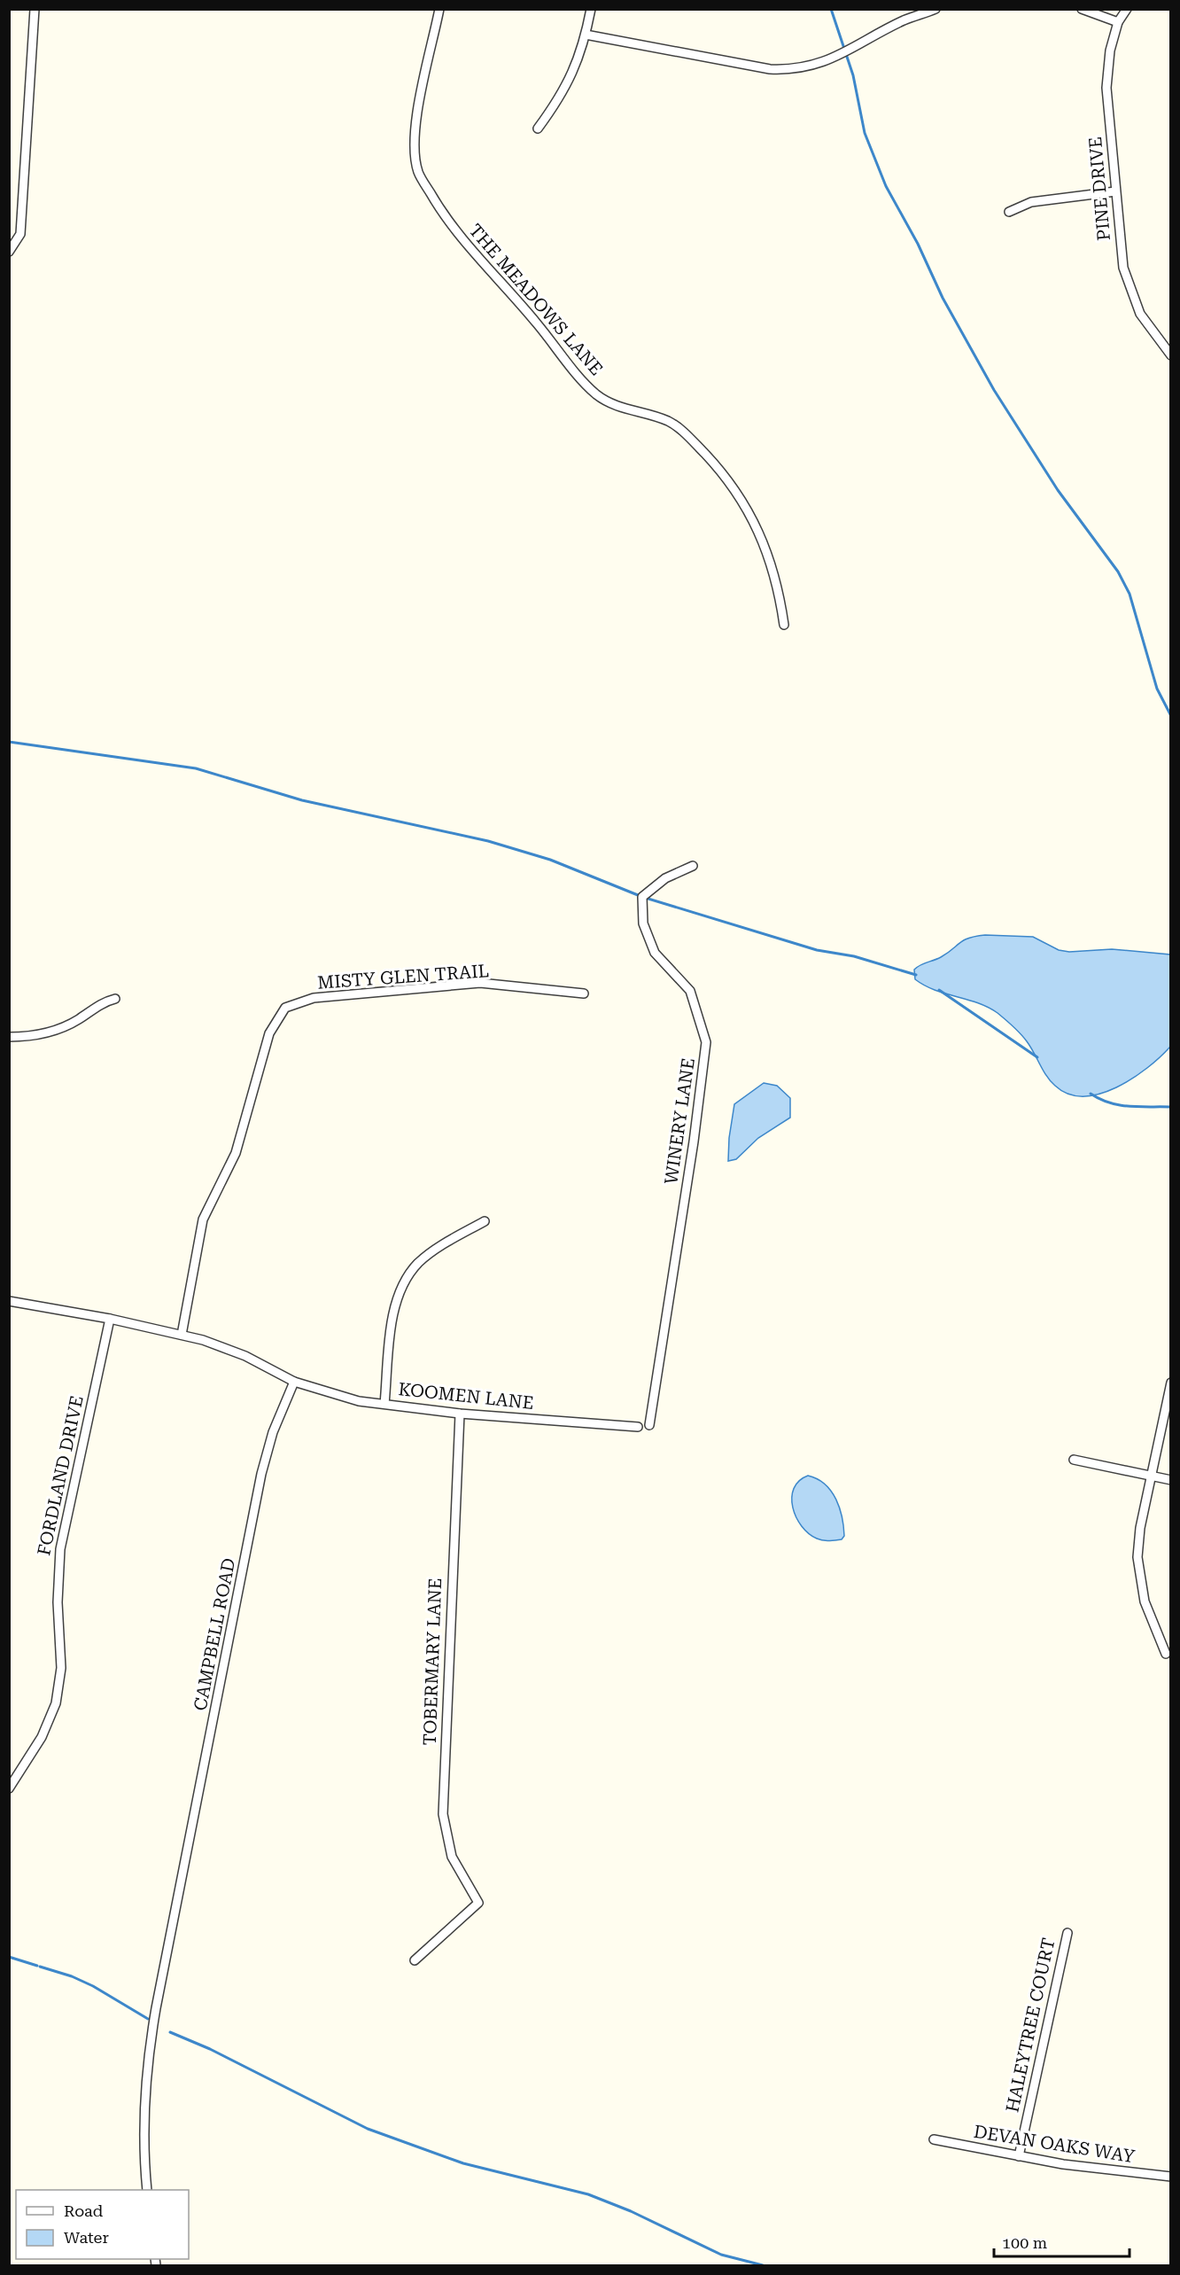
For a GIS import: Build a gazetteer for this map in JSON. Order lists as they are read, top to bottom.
{
  "streets": {
    "street": [
      "PINE DRIVE",
      "THE MEADOWS LANE",
      "MISTY GLEN TRAIL",
      "WINERY LANE",
      "KOOMEN LANE",
      "FORDLAND DRIVE",
      "CAMPBELL ROAD",
      "TOBERMARY LANE",
      "HALEYTREE COURT",
      "DEVAN OAKS WAY"
    ]
  },
  "crossings": [
    ["KOOMEN LANE", "CAMPBELL ROAD"],
    ["KOOMEN LANE", "TOBERMARY LANE"],
    ["HALEYTREE COURT", "DEVAN OAKS WAY"]
  ],
  "legend": ["Road", "Water"],
  "scale_bar": "100 m"
}
